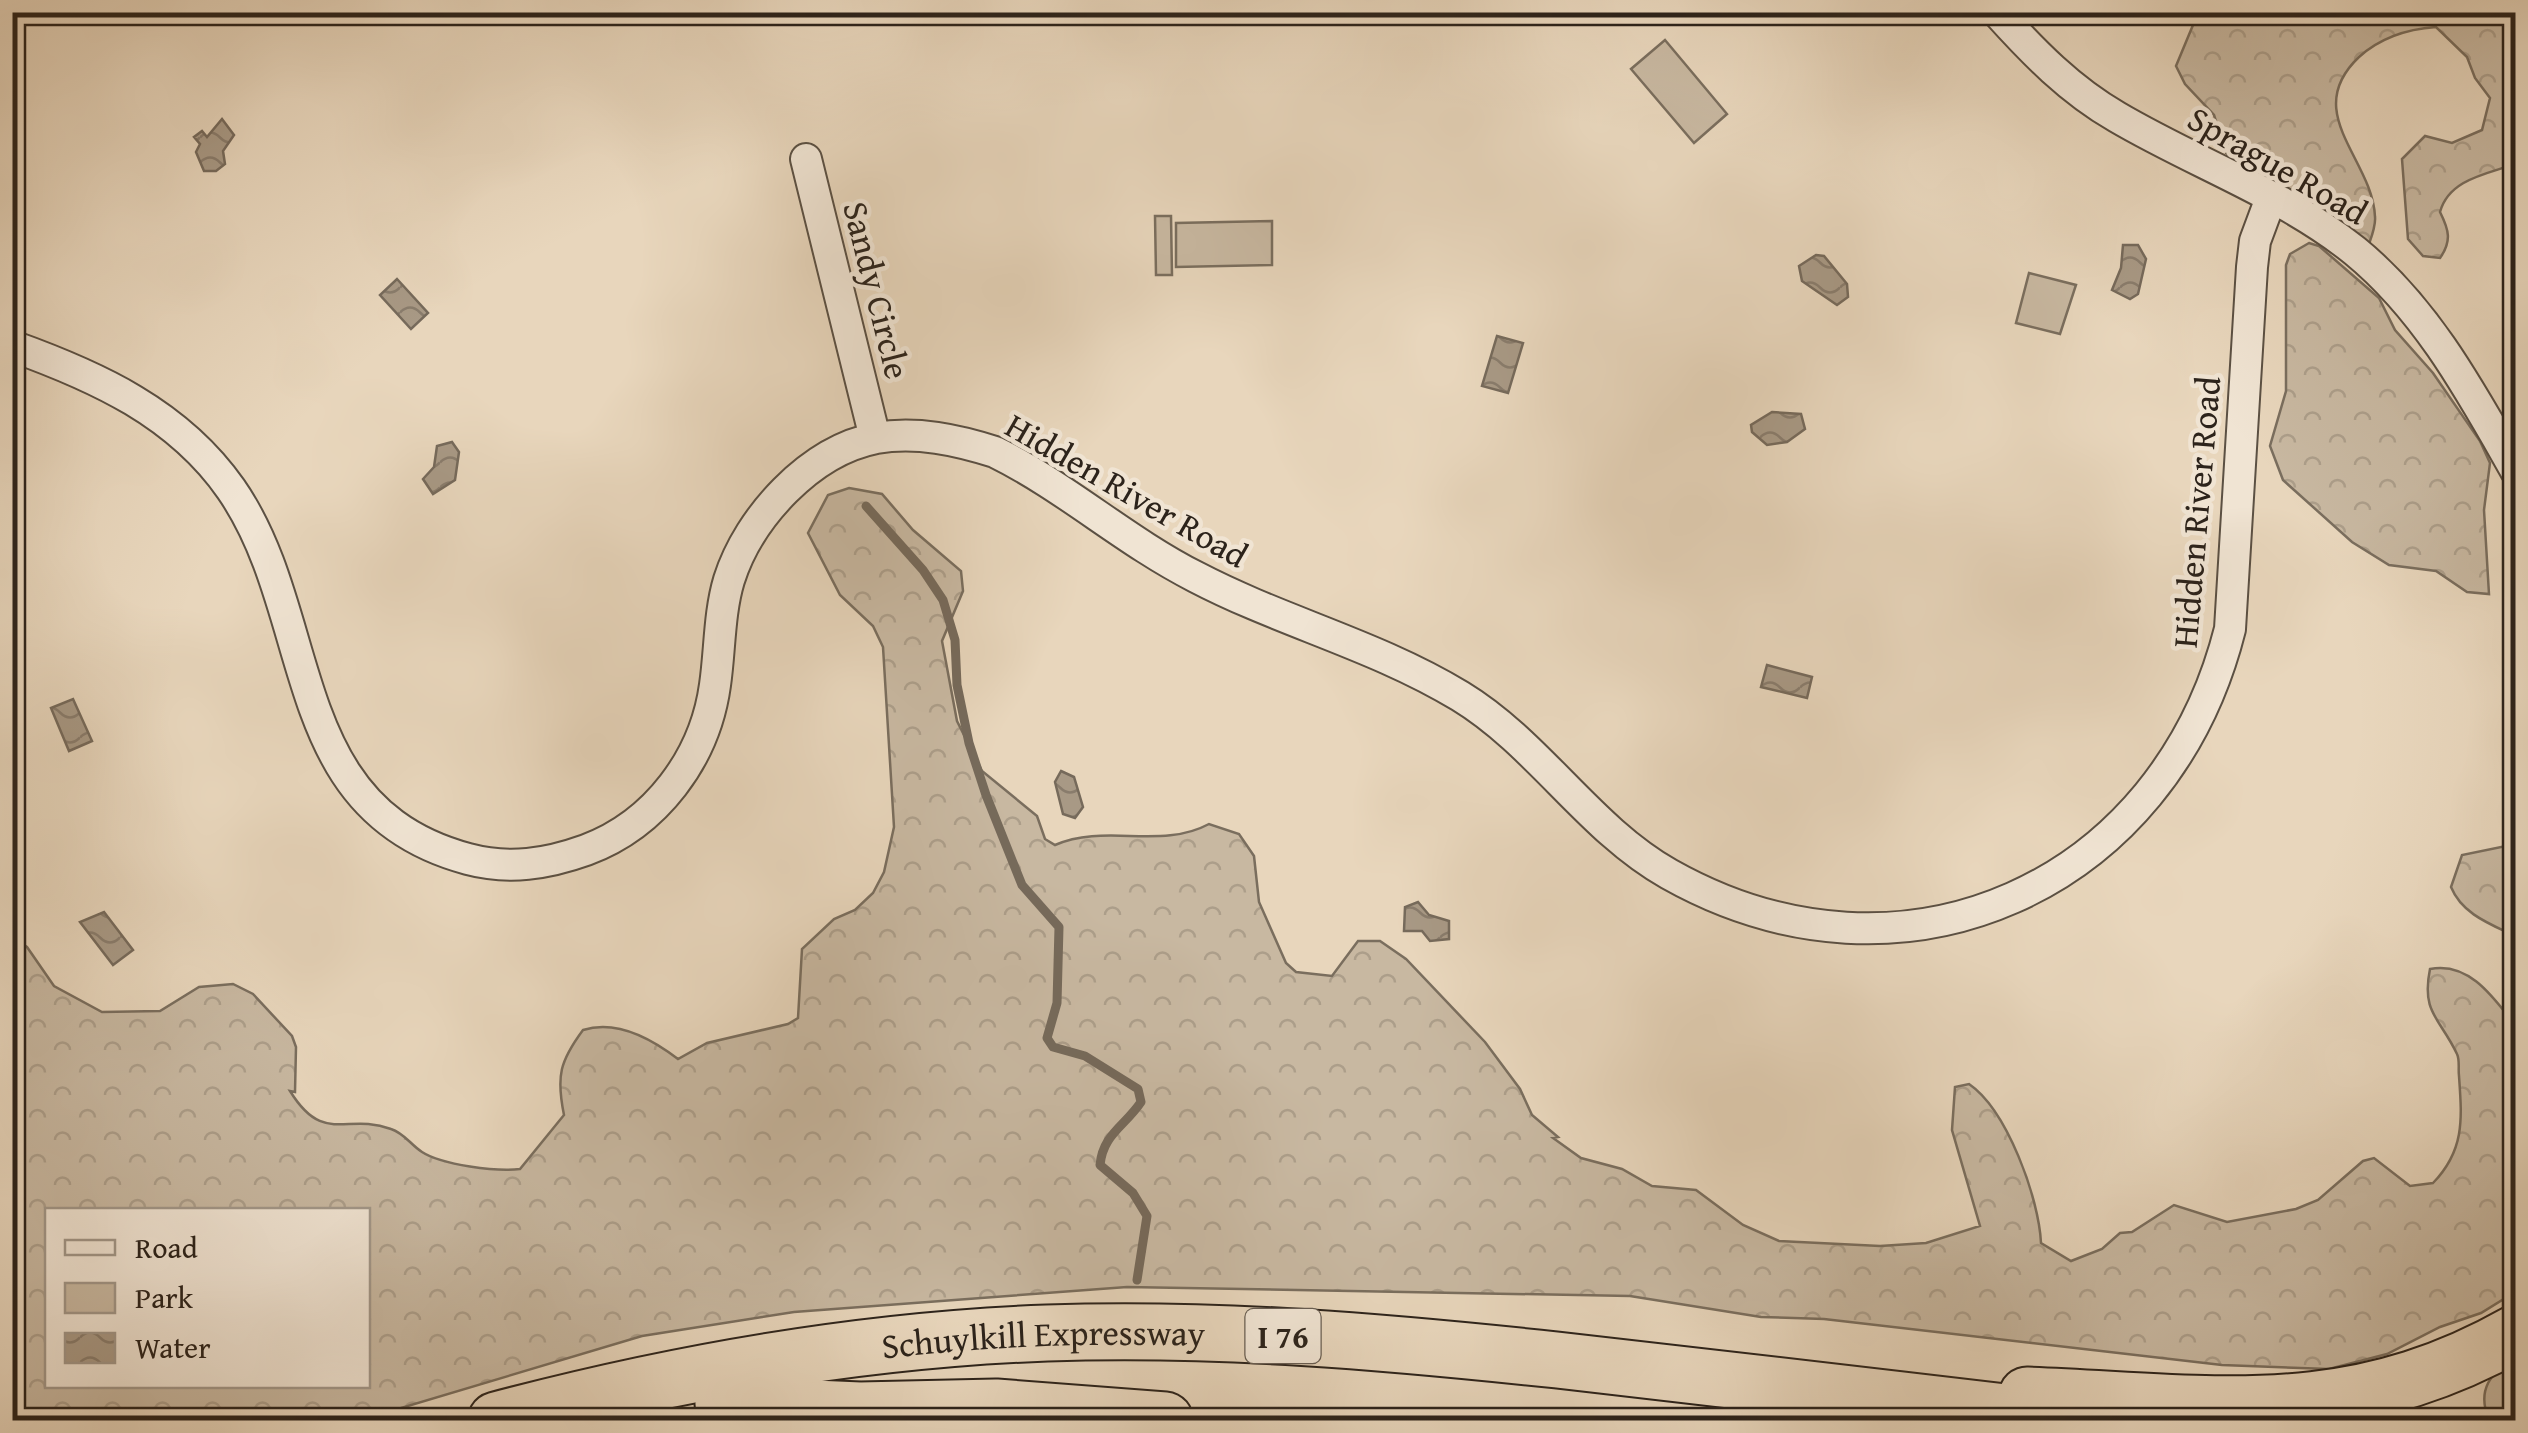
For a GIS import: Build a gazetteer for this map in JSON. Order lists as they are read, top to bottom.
{
  "streets": {
    "highway": ["I 76", "Schuylkill Expressway"],
    "street": ["Sprague Road", "Sandy Circle", "Hidden River Road"]
  },
  "crossings": [
    ["Sprague Road", "Hidden River Road"],
    ["Sandy Circle", "Hidden River Road"]
  ],
  "legend": ["Road", "Park", "Water"]
}
